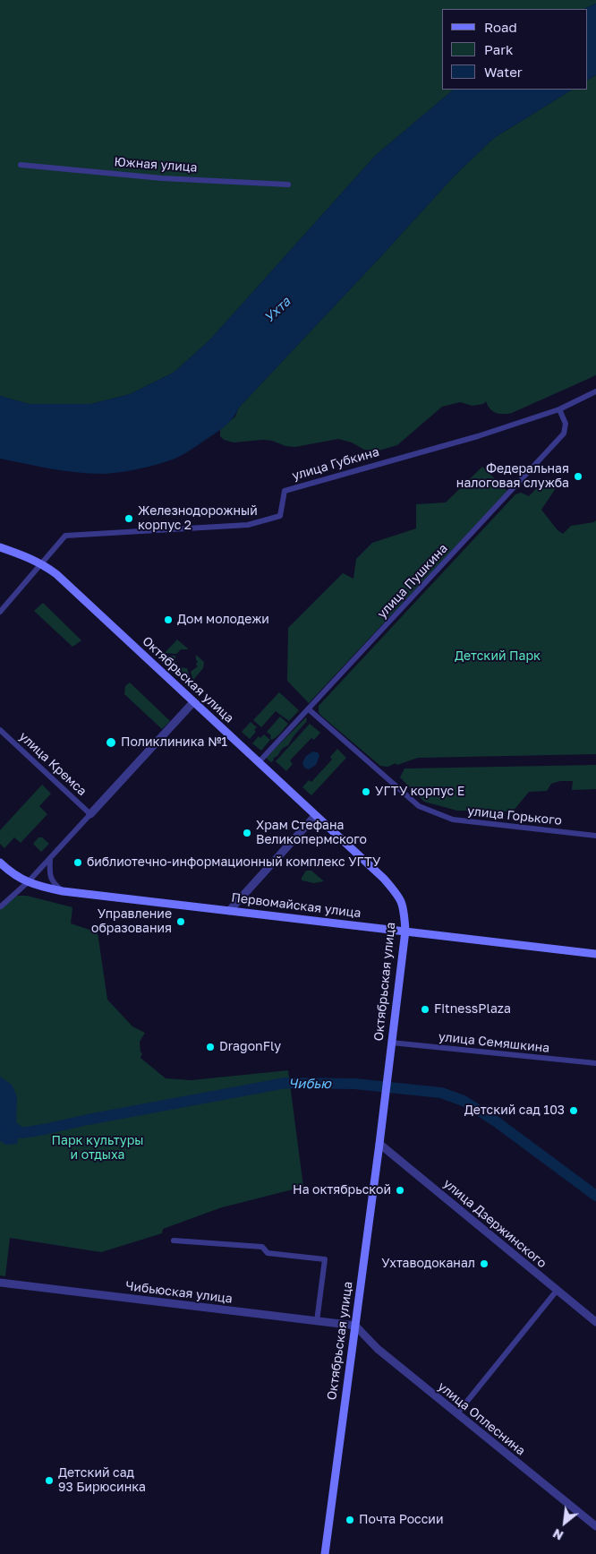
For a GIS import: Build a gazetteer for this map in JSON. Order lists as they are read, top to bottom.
{
  "streets": {
    "main road": ["Октябрьская улица", "Первомайская улица"],
    "street": [
      "Южная улица",
      "улица Губкина",
      "улица Пушкина",
      "улица Кремса",
      "улица Горького",
      "улица Семяшкина",
      "улица Дзержинского",
      "Чибьюская улица",
      "улица Оплеснина"
    ]
  },
  "crossings": [
    ["улица Губкина", "улица Пушкина"],
    ["улица Губкина", "Октябрьская улица"],
    ["улица Пушкина", "Октябрьская улица"],
    ["улица Пушкина", "улица Горького"],
    ["Октябрьская улица", "Первомайская улица"],
    ["Октябрьская улица", "улица Семяшкина"],
    ["Октябрьская улица", "улица Дзержинского"],
    ["Октябрьская улица", "Чибьюская улица"],
    ["Октябрьская улица", "улица Оплеснина"],
    ["Чибьюская улица", "улица Оплеснина"]
  ],
  "water": ["Ухта", "Чибью"],
  "parks": ["Детский Парк", "Парк культуры и отдыха"],
  "places": [
    "Федеральная налоговая служба",
    "Железнодорожный корпус 2",
    "Дом молодежи",
    "Поликлиника №1",
    "УГТУ корпус Е",
    "Храм Стефана Великопермского",
    "библиотечно-информационный комплекс УГТУ",
    "Управление образования",
    "FitnessPlaza",
    "DragonFly",
    "Детский сад 103",
    "На октябрьской",
    "Ухтаводоканал",
    "Детский сад 93 Бирюсинка",
    "Почта России"
  ],
  "legend": ["Road", "Park", "Water"],
  "north": "bottom left"
}
